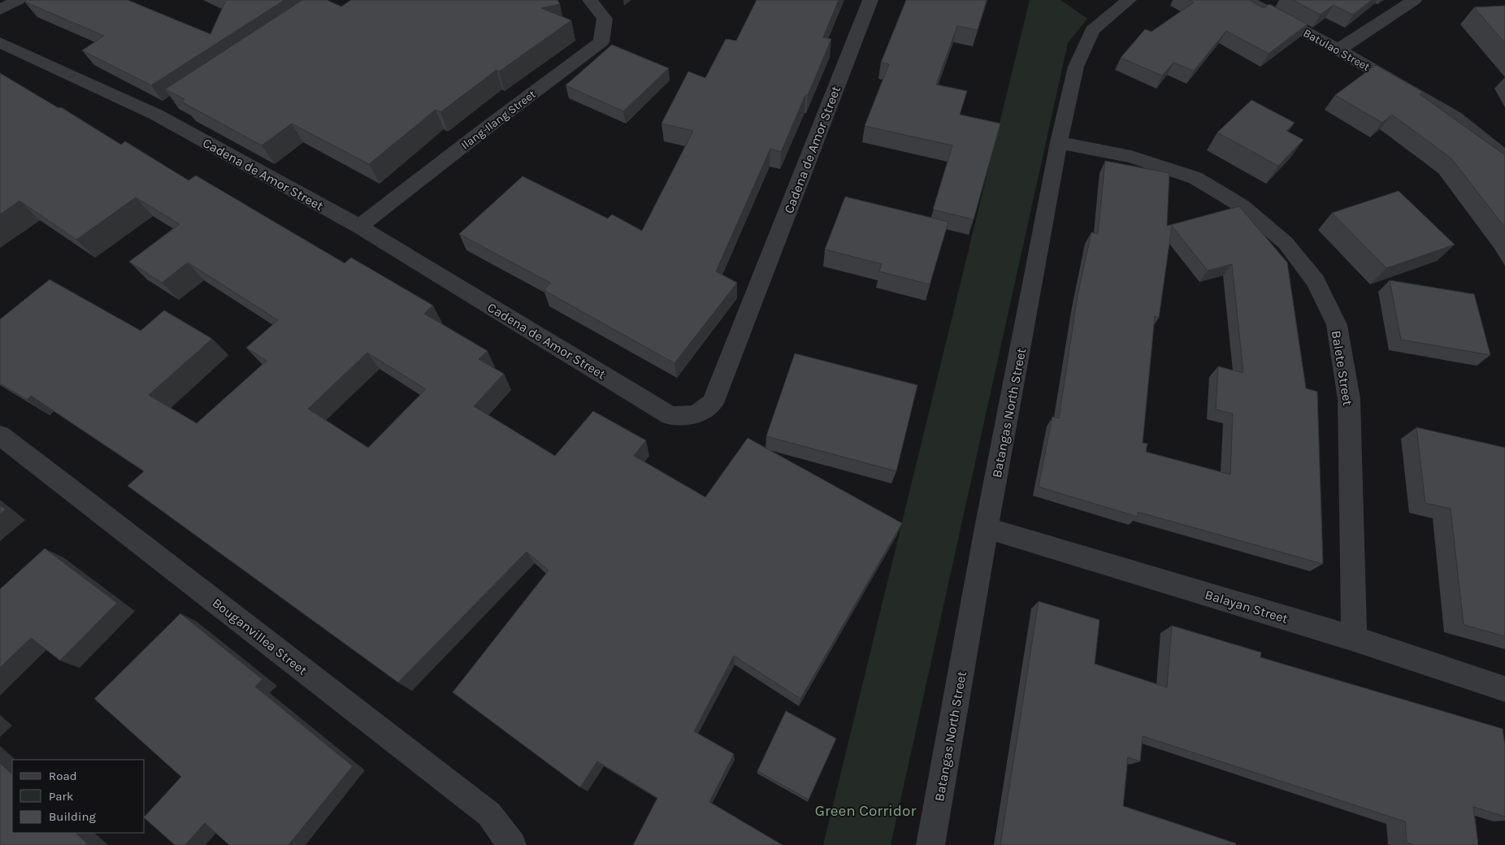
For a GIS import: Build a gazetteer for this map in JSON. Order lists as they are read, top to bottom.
{
  "streets": {
    "street": [
      "Batulao Street",
      "Ilang-Ilang Street",
      "Cadena de Amor Street",
      "Balete Street",
      "Batangas North Street",
      "Balayan Street",
      "Bouganvillea Street"
    ]
  },
  "crossings": [
    ["Ilang-Ilang Street", "Cadena de Amor Street"],
    ["Balete Street", "Batangas North Street"],
    ["Balete Street", "Balayan Street"],
    ["Batangas North Street", "Balayan Street"]
  ],
  "parks": ["Green Corridor"],
  "legend": ["Road", "Park", "Building"]
}
